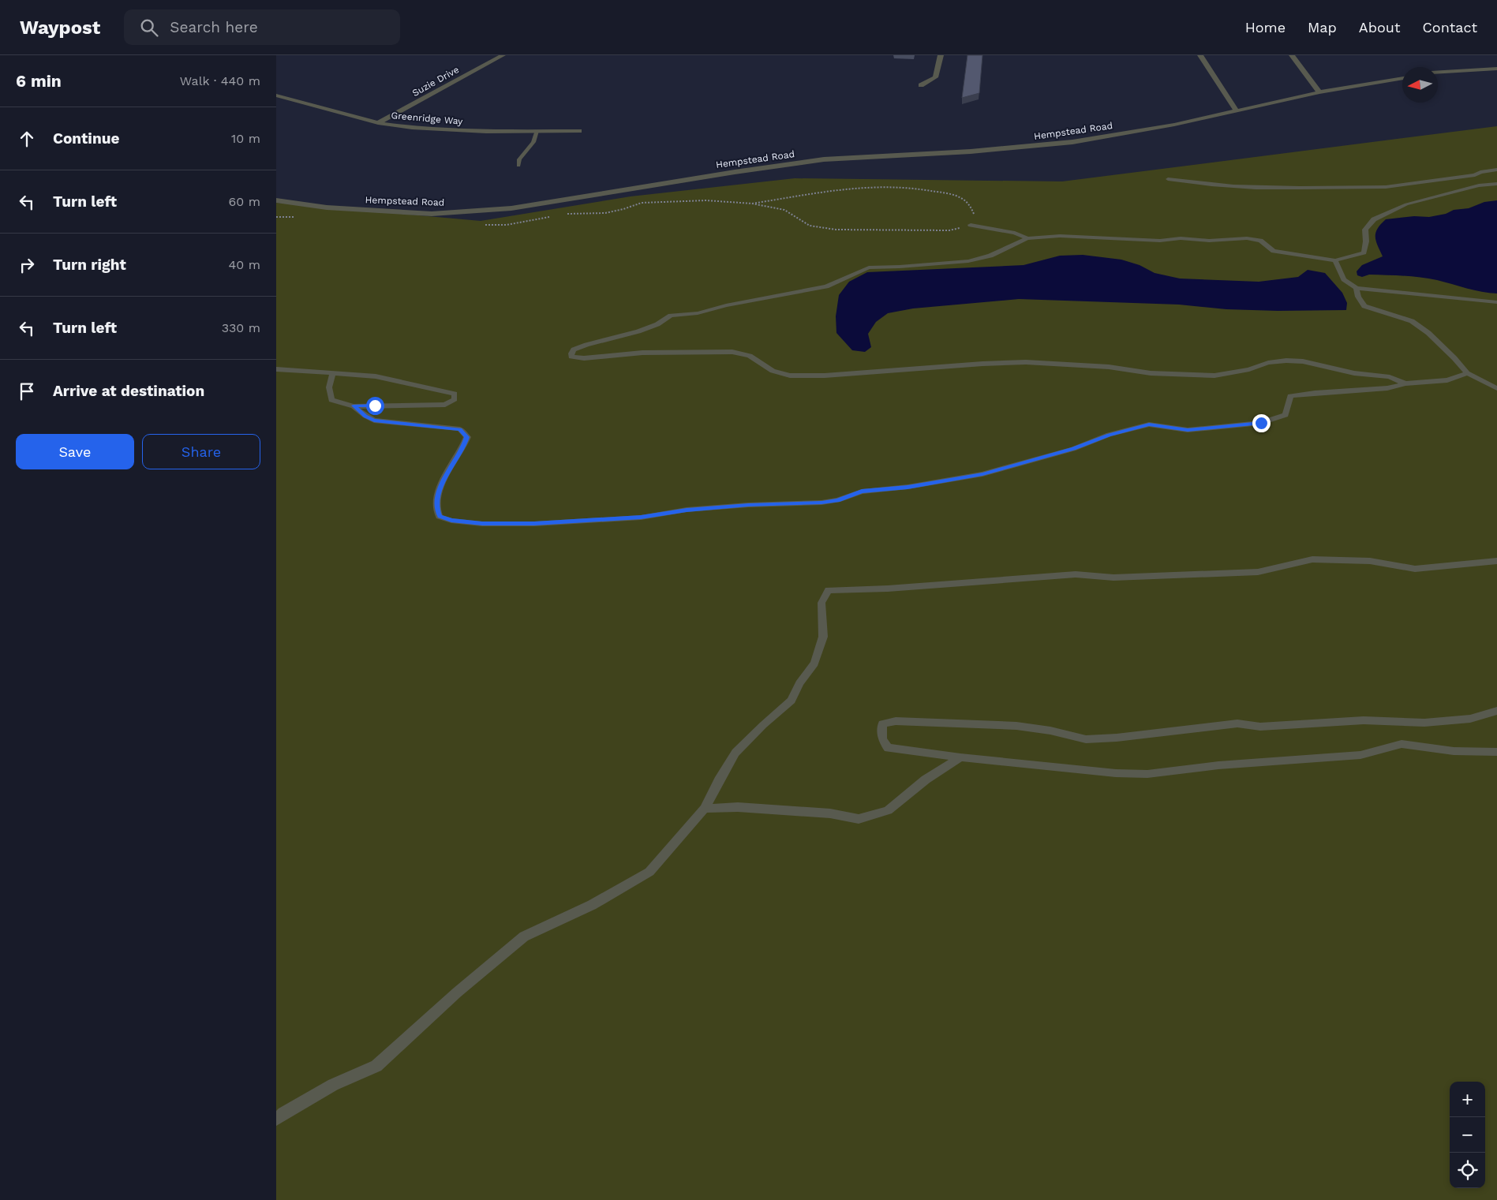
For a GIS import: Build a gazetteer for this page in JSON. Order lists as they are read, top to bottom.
{
  "streets": {
    "street": ["Suzie Drive", "Greenridge Way", "Hempstead Road"]
  },
  "crossings": [
    ["Suzie Drive", "Greenridge Way"]
  ],
  "north": "left",
  "page": {
    "header": "Waypost",
    "search": "Search here",
    "nav": [
      "Home",
      "Map",
      "About",
      "Contact"
    ],
    "heading": ["6 min", "Walk · 440 m"],
    "list": [
      ["Continue", "10 m"],
      ["Turn left", "60 m"],
      ["Turn right", "40 m"],
      ["Turn left", "330 m"],
      "Arrive at destination"
    ],
    "buttons": ["Save", "Share"],
    "map_buttons": ["+", "−"]
  }
}
